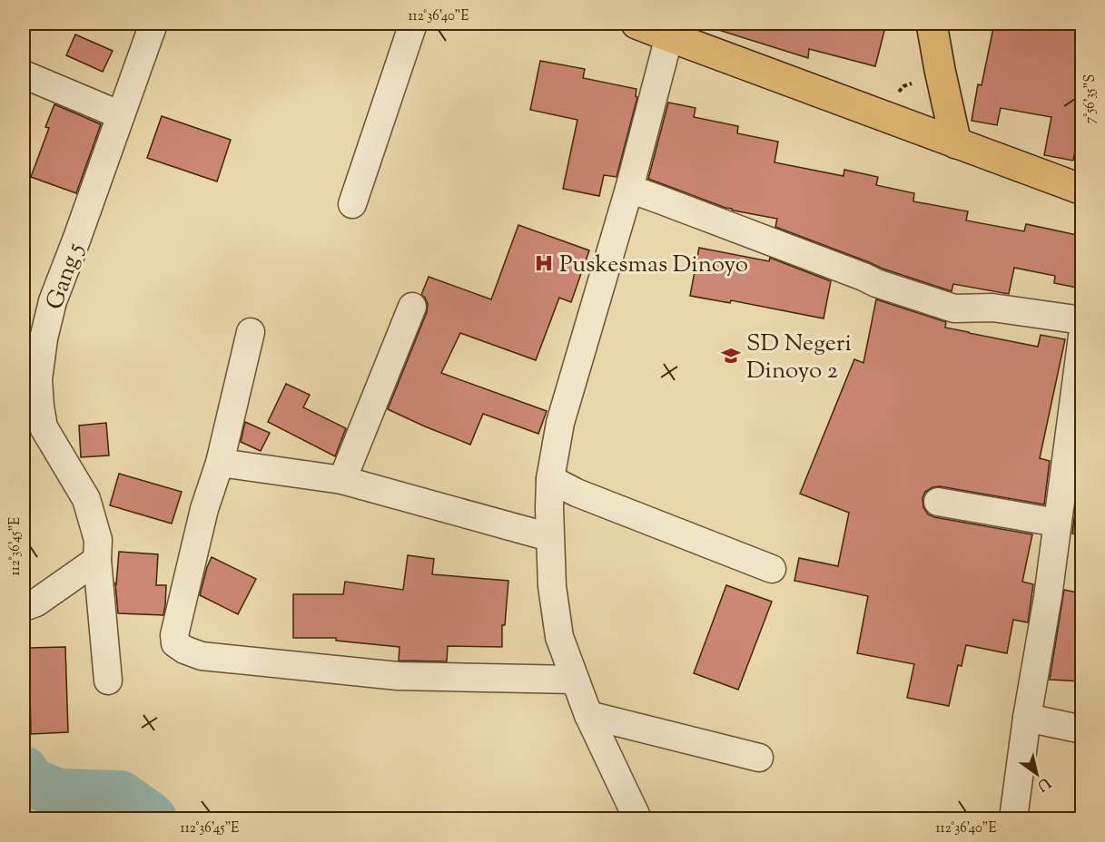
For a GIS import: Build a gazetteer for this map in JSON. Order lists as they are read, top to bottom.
{
  "streets": {
    "street": ["Gang 5"]
  },
  "places": {
    "hospital": ["Puskesmas Dinoyo"],
    "school or university": ["SD Negeri Dinoyo 2"]
  },
  "north": "bottom right",
  "coordinates": ["112°36'40\"E", "7°56'35\"S", "112°36'45\"E"]
}
